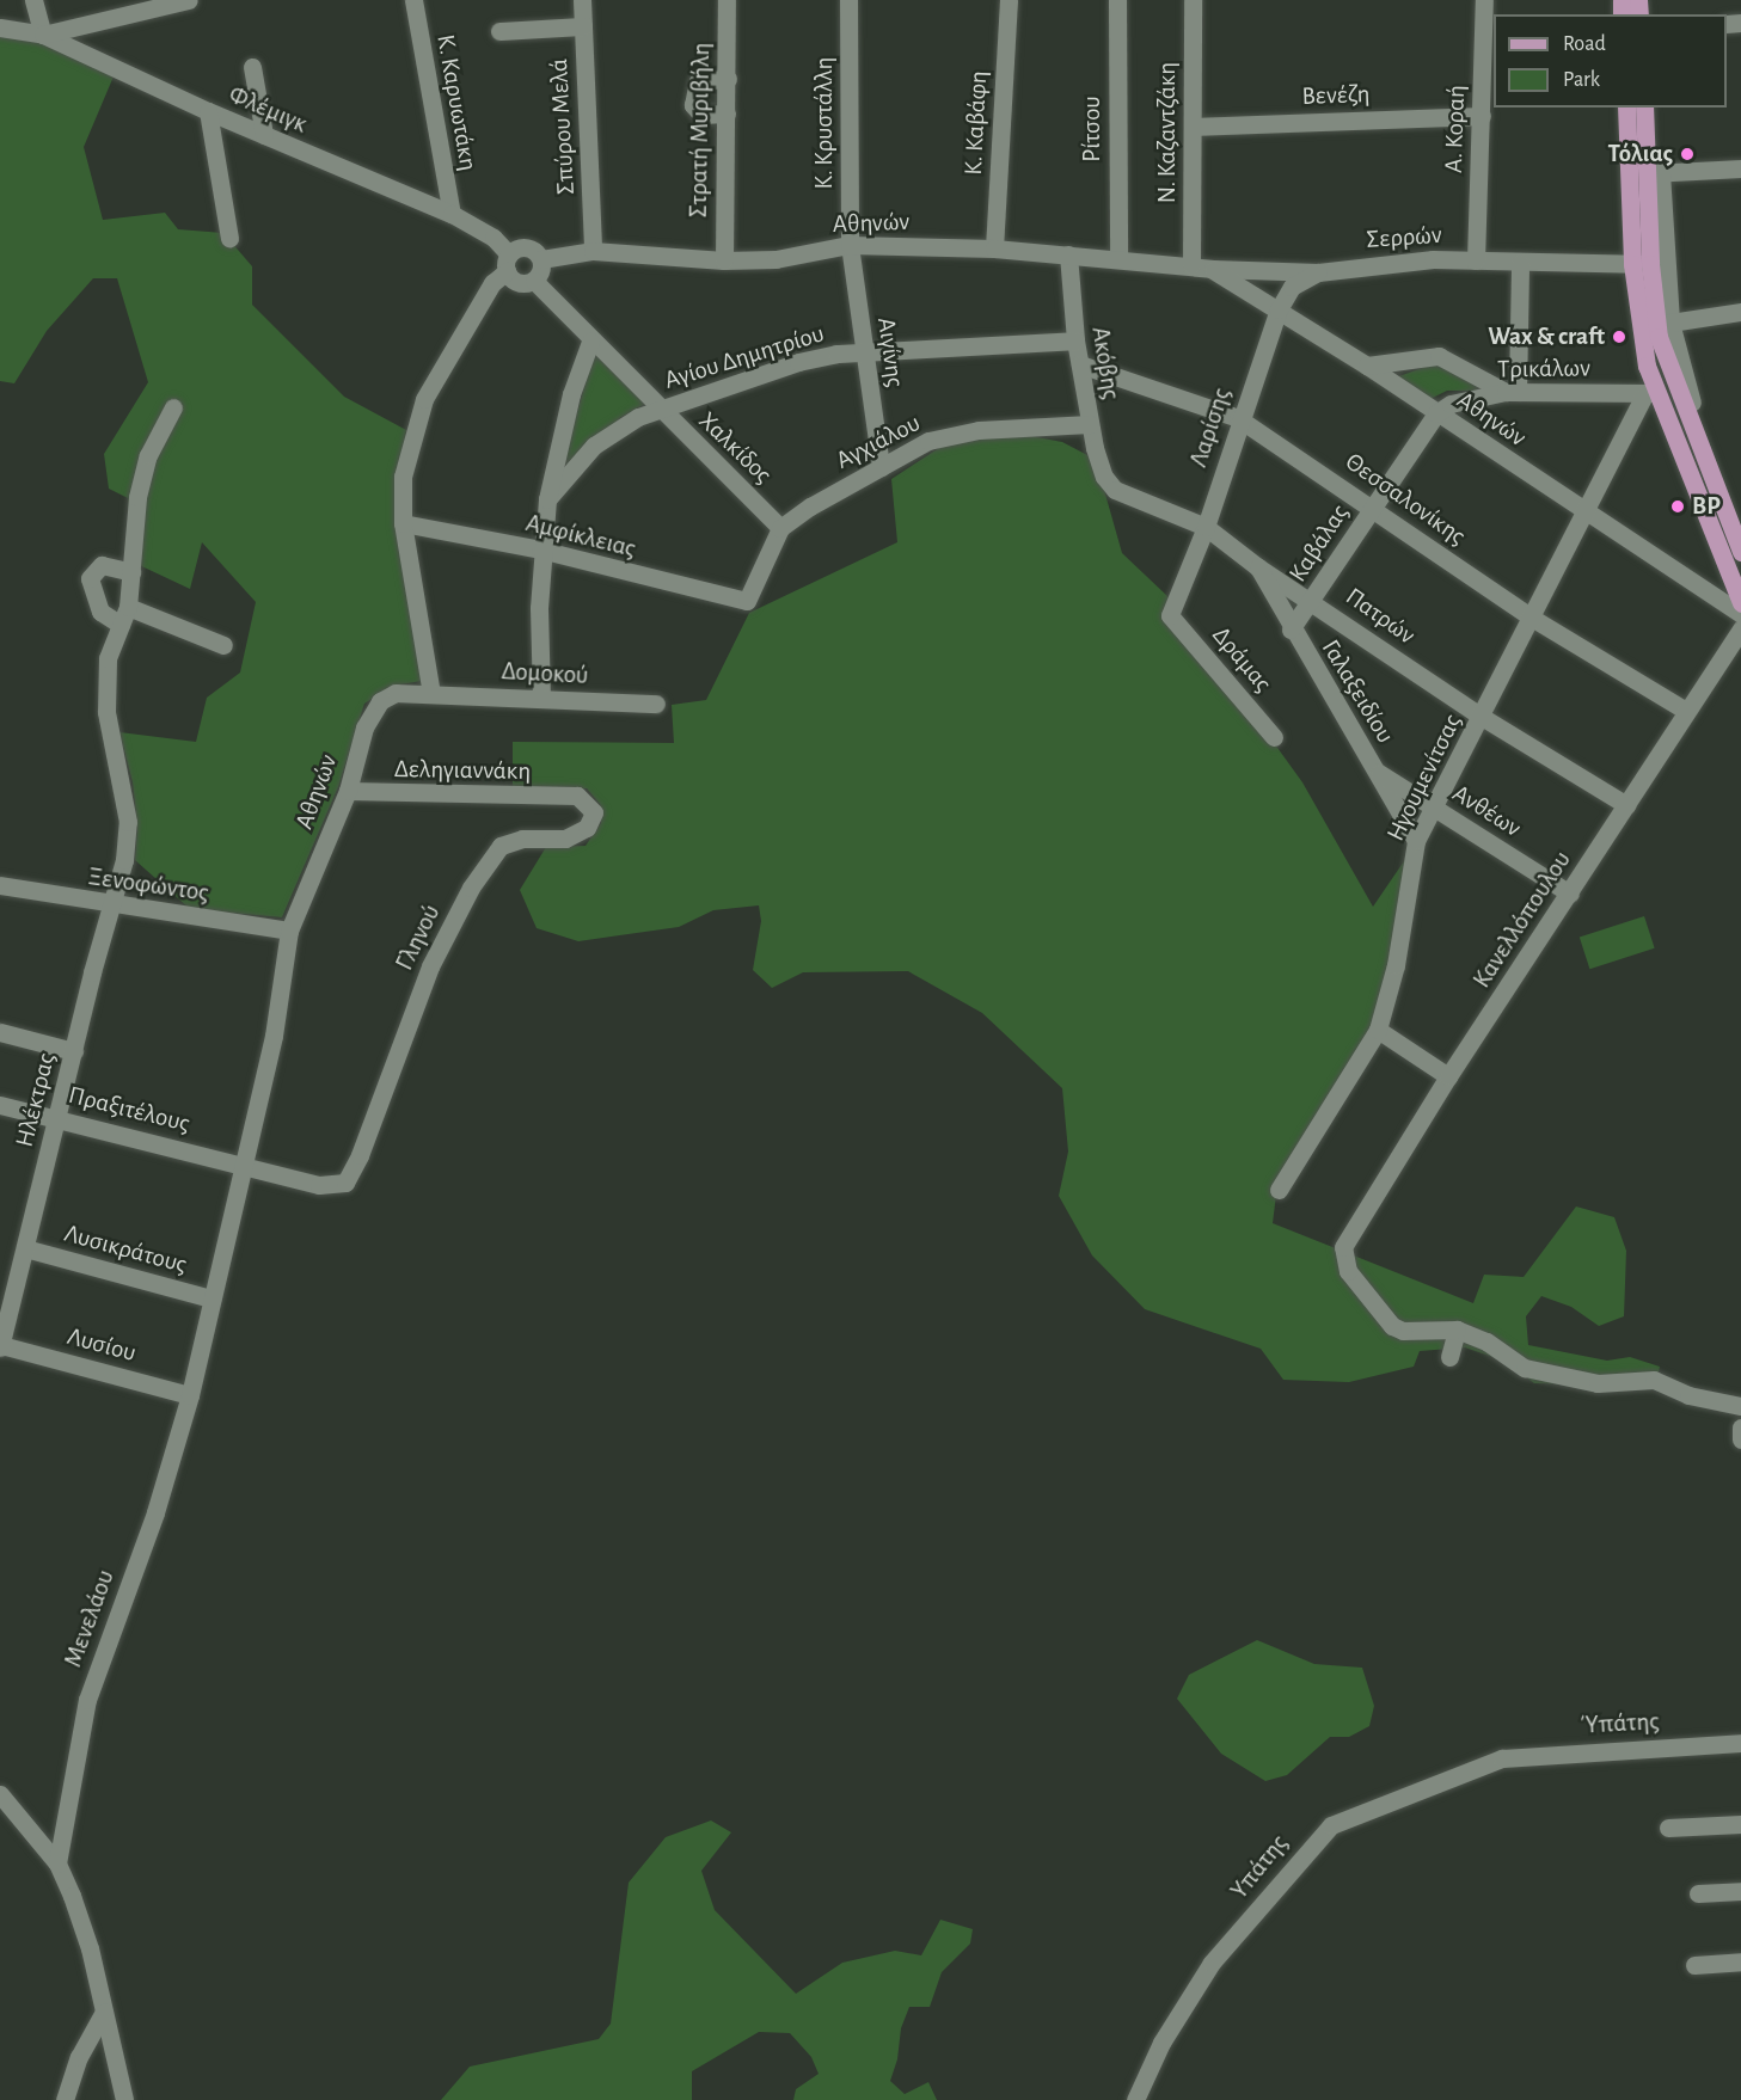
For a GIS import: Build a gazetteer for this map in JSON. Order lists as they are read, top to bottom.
{
  "streets": {
    "street": [
      "Βενέζη",
      "Κ. Καρυωτάκη",
      "Φλέμιγκ",
      "Κ. Κρυστάλλη",
      "Κ. Καβάφη",
      "Σπύρου Μελά",
      "Ρίτσου",
      "Α. Κοραή",
      "Στρατή Μυριβήλη",
      "Ν. Καζαντζάκη",
      "Αθηνών",
      "Σερρών",
      "Αιγίνης",
      "Αγίου Δημητρίου",
      "Ακόβης",
      "Τρικάλων",
      "Λαρίσης",
      "Αγχιάλου",
      "Χαλκίδος",
      "Θεσσαλονίκης",
      "Αμφίκλειας",
      "Καβάλας",
      "Πατρών",
      "Δράμας",
      "Δομοκού",
      "Γαλαξειδίου",
      "Δεληγιαννάκη",
      "Ηγουμενίτσας",
      "Ανθέων",
      "Ξενοφώντος",
      "Κανελλόπουλου",
      "Γληνού",
      "Ηλέκτρας",
      "Πραξιτέλους",
      "Λυσικράτους",
      "Λυσίου",
      "Μενελάου",
      "Ύπάτης",
      "Υπάτης"
    ]
  },
  "crossings": [
    ["Βενέζη", "Α. Κοραή"],
    ["Βενέζη", "Ν. Καζαντζάκη"],
    ["Κ. Καρυωτάκη", "Φλέμιγκ"],
    ["Φλέμιγκ", "Αθηνών"],
    ["Φλέμιγκ", "Χαλκίδος"],
    ["Κ. Κρυστάλλη", "Αθηνών"],
    ["Κ. Κρυστάλλη", "Αιγίνης"],
    ["Κ. Καβάφη", "Αθηνών"],
    ["Σπύρου Μελά", "Αθηνών"],
    ["Ρίτσου", "Αθηνών"],
    ["Α. Κοραή", "Σερρών"],
    ["Στρατή Μυριβήλη", "Αθηνών"],
    ["Ν. Καζαντζάκη", "Σερρών"],
    ["Αθηνών", "Σερρών"],
    ["Αθηνών", "Αιγίνης"],
    ["Αθηνών", "Ακόβης"],
    ["Αθηνών", "Τρικάλων"],
    ["Αθηνών", "Λαρίσης"],
    ["Αθηνών", "Χαλκίδος"],
    ["Αθηνών", "Καβάλας"],
    ["Αθηνών", "Δομοκού"],
    ["Αθηνών", "Δεληγιαννάκη"],
    ["Αθηνών", "Ηγουμενίτσας"],
    ["Αθηνών", "Ξενοφώντος"],
    ["Αθηνών", "Πραξιτέλους"],
    ["Αθηνών", "Λυσικράτους"],
    ["Αθηνών", "Λυσίου"],
    ["Αθηνών", "Μενελάου"],
    ["Σερρών", "Λαρίσης"],
    ["Αιγίνης", "Αγίου Δημητρίου"],
    ["Αιγίνης", "Αγχιάλου"],
    ["Αγίου Δημητρίου", "Ακόβης"],
    ["Αγίου Δημητρίου", "Χαλκίδος"],
    ["Ακόβης", "Αγχιάλου"],
    ["Ακόβης", "Θεσσαλονίκης"],
    ["Ακόβης", "Πατρών"],
    ["Τρικάλων", "Καβάλας"],
    ["Τρικάλων", "Ηγουμενίτσας"],
    ["Λαρίσης", "Θεσσαλονίκης"],
    ["Λαρίσης", "Πατρών"],
    ["Λαρίσης", "Δράμας"],
    ["Αγχιάλου", "Χαλκίδος"],
    ["Αγχιάλου", "Αμφίκλειας"],
    ["Χαλκίδος", "Αμφίκλειας"],
    ["Θεσσαλονίκης", "Καβάλας"],
    ["Θεσσαλονίκης", "Ηγουμενίτσας"],
    ["Θεσσαλονίκης", "Κανελλόπουλου"],
    ["Καβάλας", "Πατρών"],
    ["Καβάλας", "Γαλαξειδίου"],
    ["Πατρών", "Γαλαξειδίου"],
    ["Πατρών", "Ηγουμενίτσας"],
    ["Πατρών", "Κανελλόπουλου"],
    ["Γαλαξειδίου", "Ηγουμενίτσας"],
    ["Γαλαξειδίου", "Ανθέων"],
    ["Δεληγιαννάκη", "Γληνού"],
    ["Ηγουμενίτσας", "Ανθέων"],
    ["Ανθέων", "Κανελλόπουλου"],
    ["Ξενοφώντος", "Ηλέκτρας"],
    ["Γληνού", "Πραξιτέλους"],
    ["Ηλέκτρας", "Πραξιτέλους"],
    ["Ηλέκτρας", "Λυσικράτους"],
    ["Ηλέκτρας", "Λυσίου"],
    ["Λυσίου", "Μενελάου"],
    ["Ύπάτης", "Υπάτης"]
  ],
  "places": ["Τόλιας", "Wax & craft", "BP"],
  "legend": ["Road", "Park"]
}
